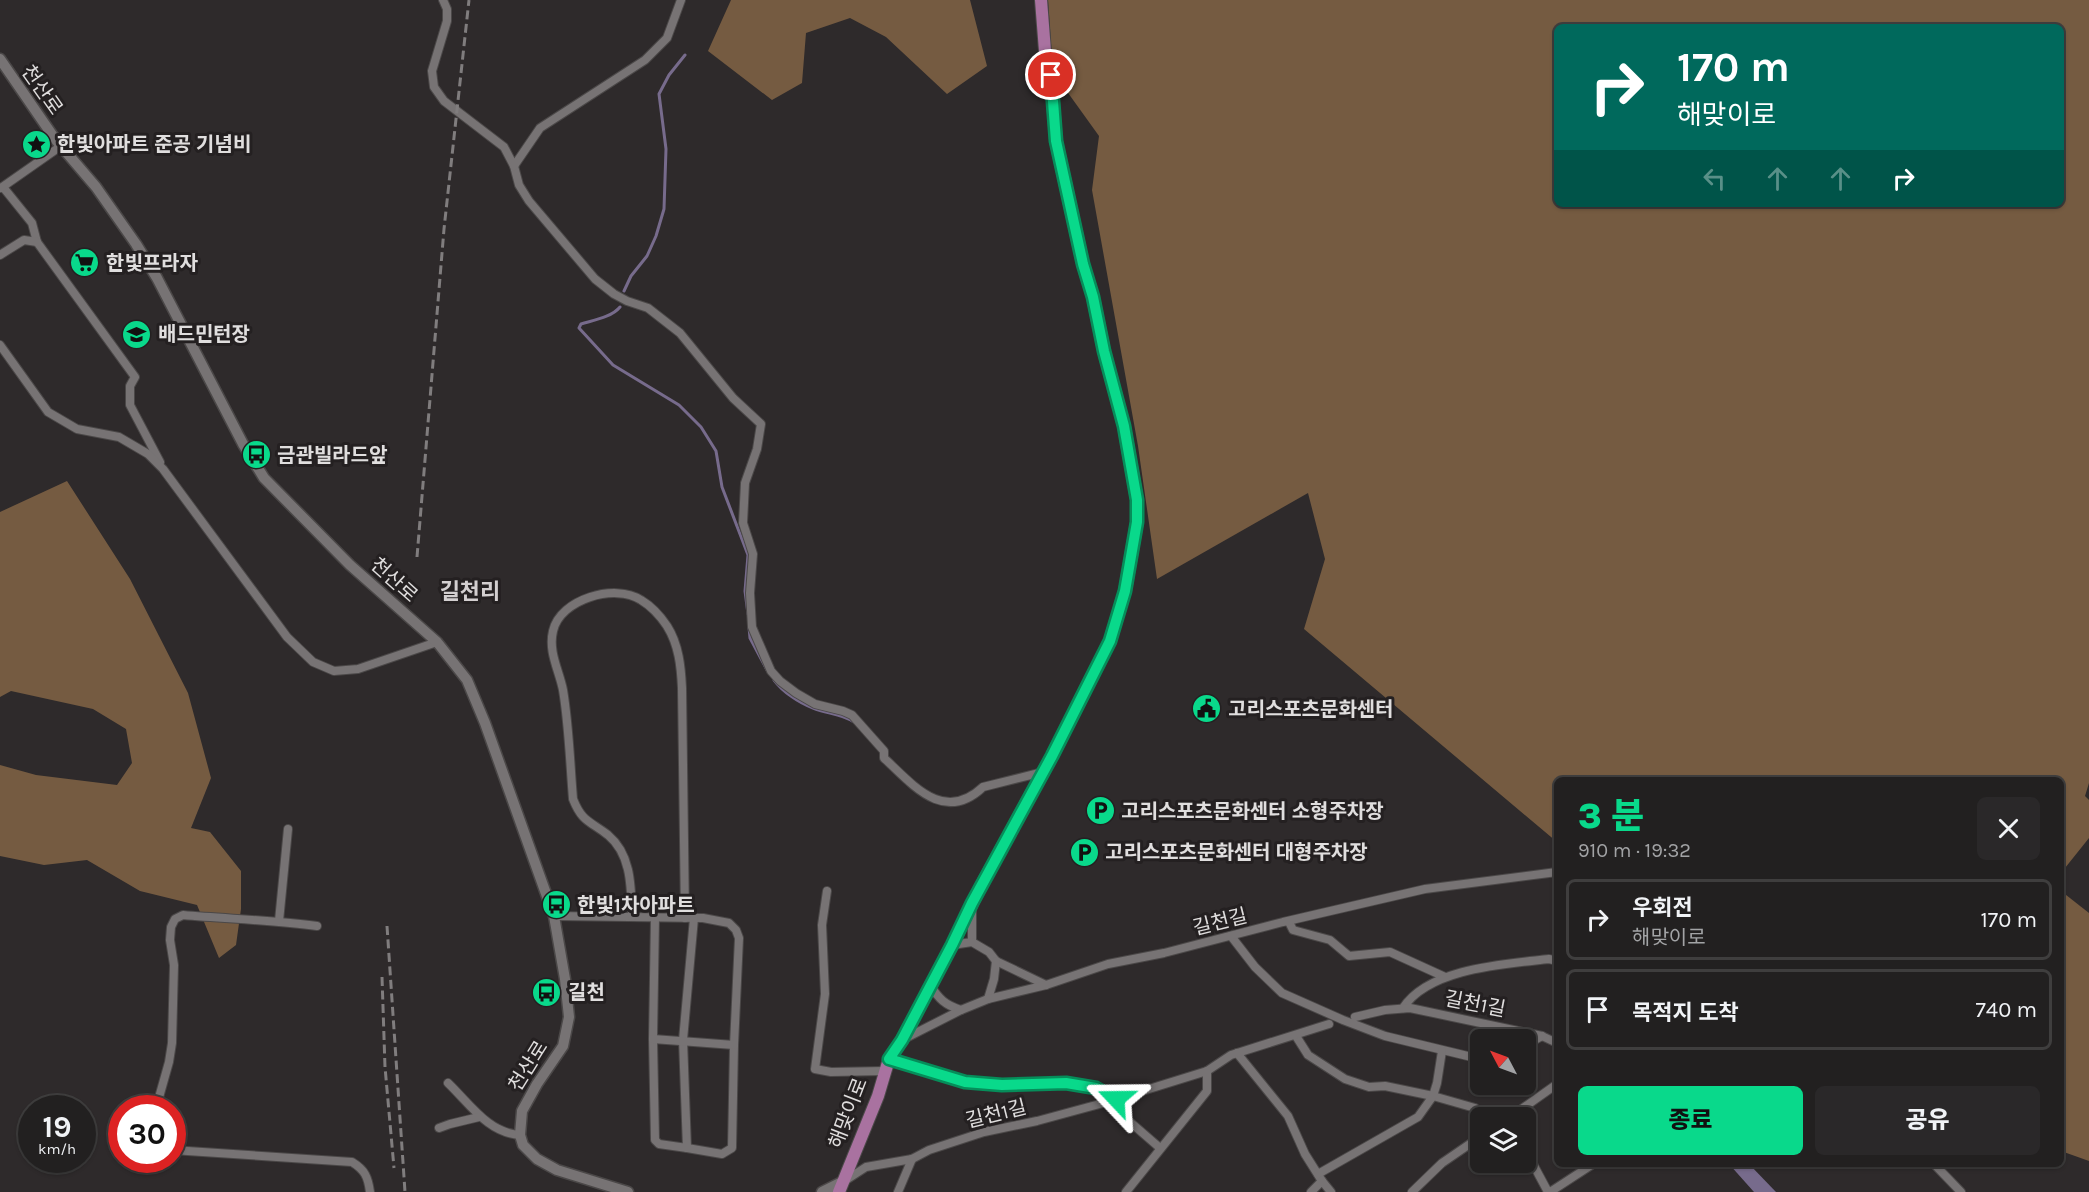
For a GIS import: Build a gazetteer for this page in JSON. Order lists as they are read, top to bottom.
{
  "streets": {
    "main road": ["해맞이로"],
    "street": ["천산로", "길천길", "길천1길"]
  },
  "crossings": [
    ["길천길", "해맞이로"],
    ["길천1길", "해맞이로"]
  ],
  "districts": ["길천리"],
  "places": {
    "place": ["한빛아파트 준공 기념비"],
    "supermarket": ["한빛프라자"],
    "school or university": ["배드민턴장"],
    "bus stop": ["금관빌라드앞", "한빛1차아파트", "길천"],
    "public building": ["고리스포츠문화센터"],
    "parking": ["고리스포츠문화센터 소형주차장", "고리스포츠문화센터 대형주차장"]
  },
  "north": "top left",
  "page": {
    "turn": ["170 m", "해맞이로"],
    "heading": ["3 분", "910 m · 19:32"],
    "list": [
      {
        "name": "우회전",
        "note": "해맞이로",
        "value": "170 m"
      },
      {
        "name": "목적지 도착",
        "value": "740 m"
      }
    ],
    "buttons": ["종료", "공유"],
    "speed": "19 km/h",
    "limit": "30"
  }
}
